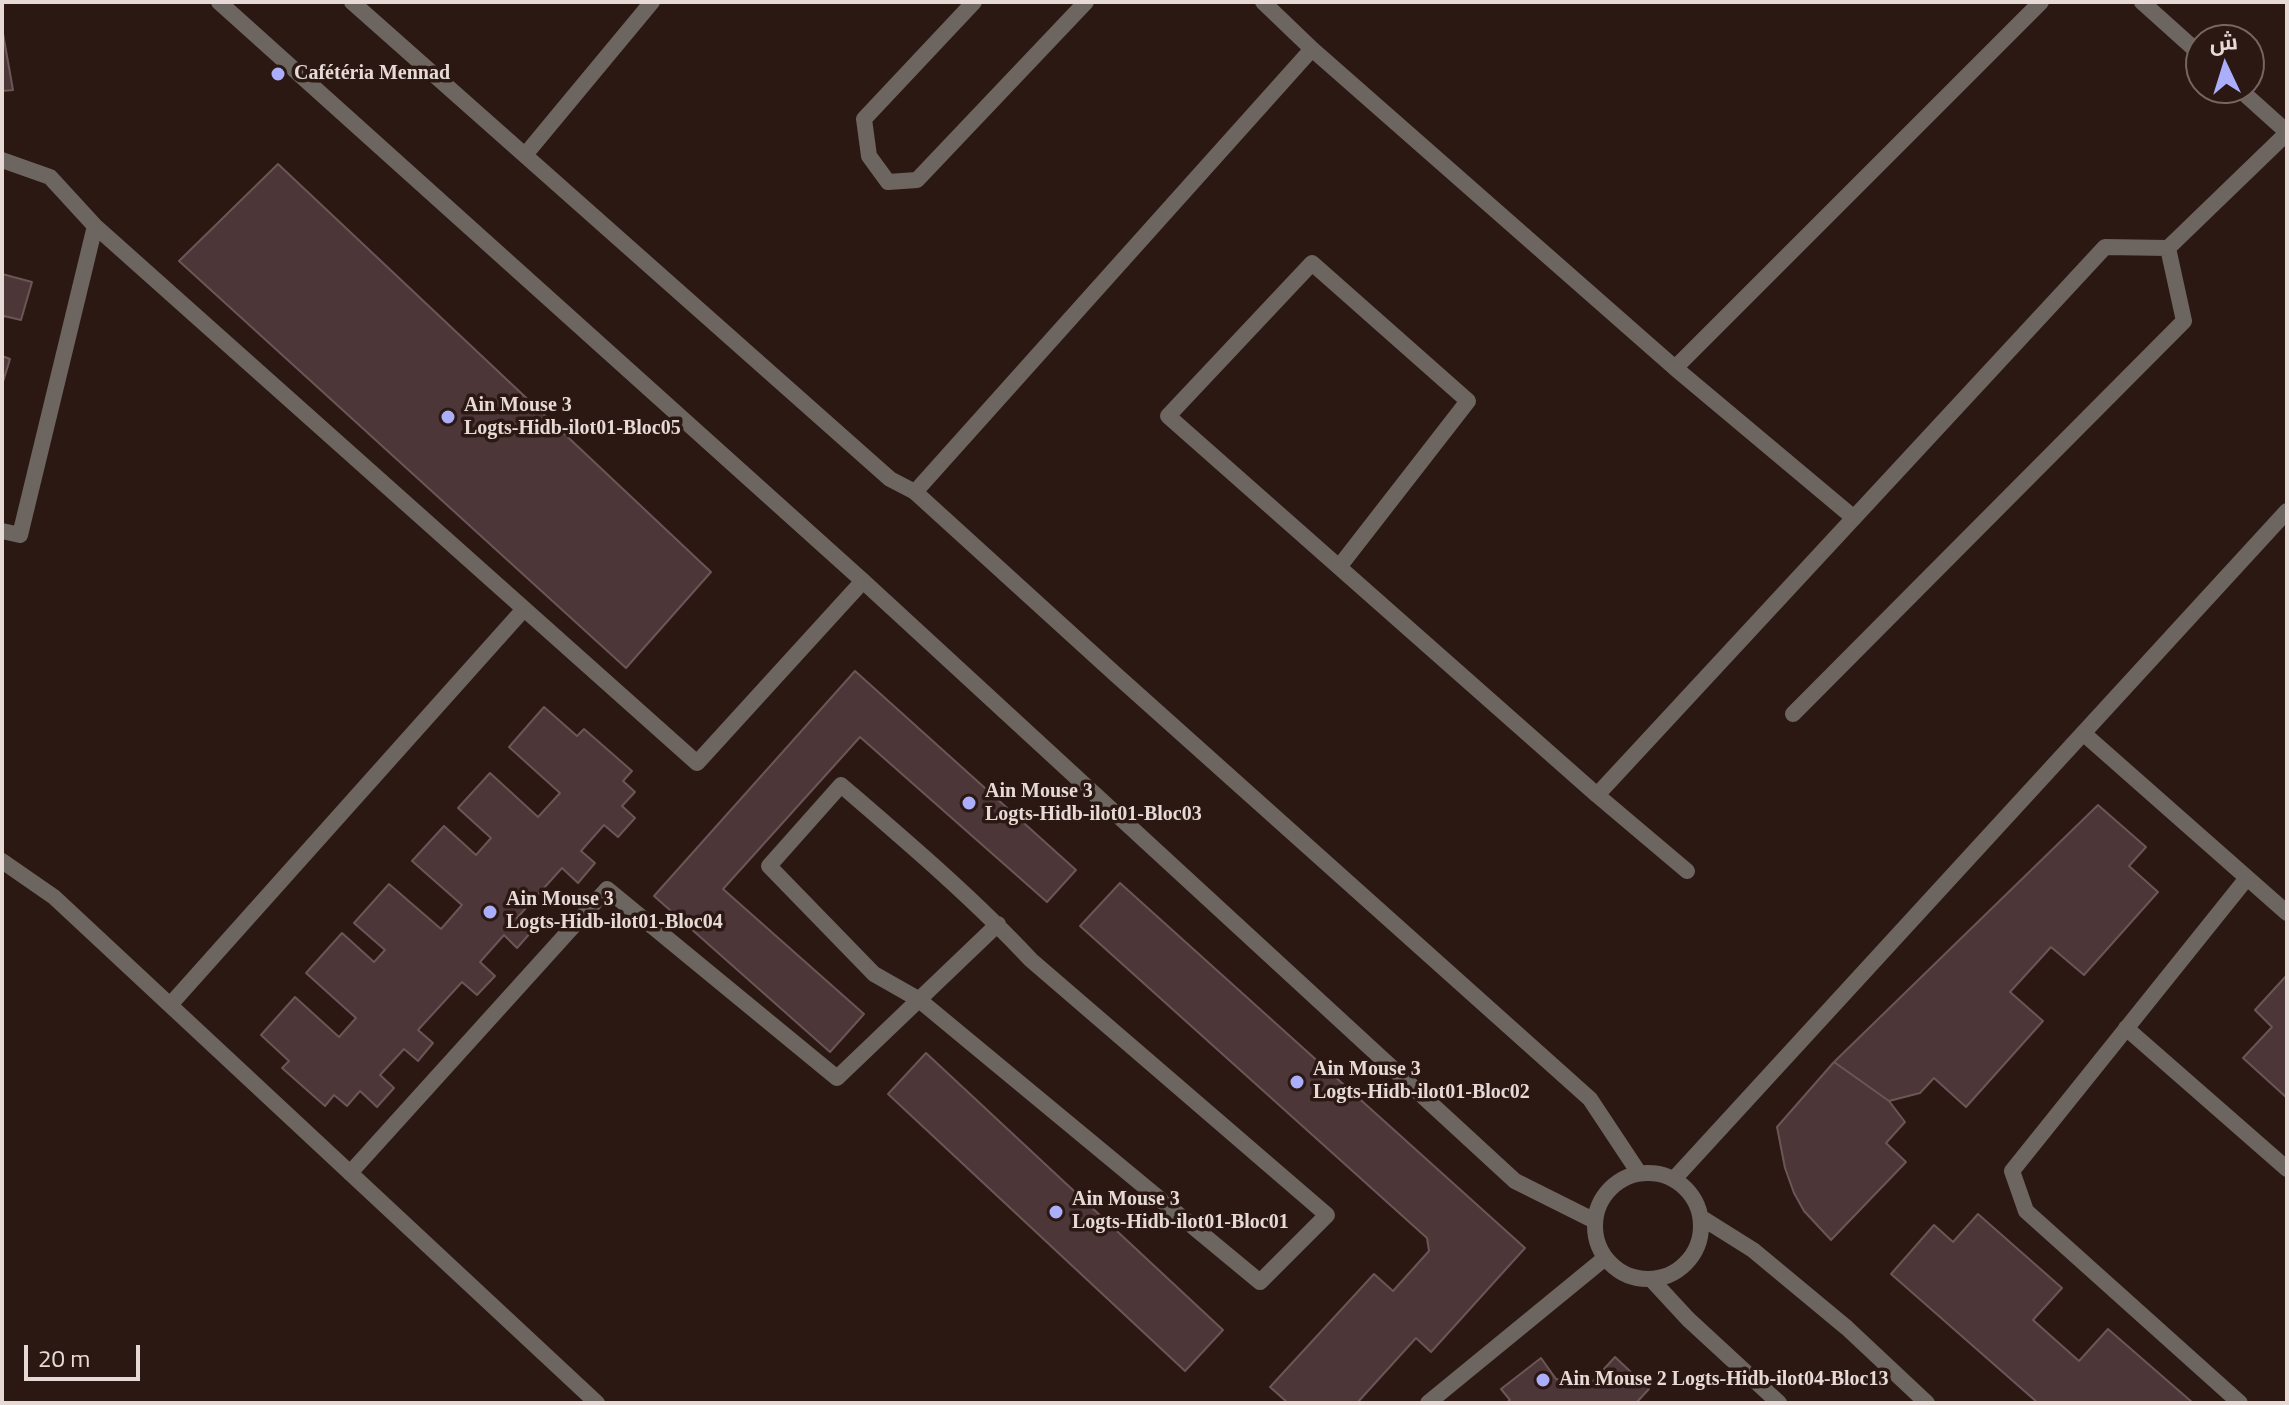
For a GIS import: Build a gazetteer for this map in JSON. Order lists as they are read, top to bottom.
{
  "places": [
    "Cafétéria Mennad",
    "Ain Mouse 3 Logts-Hidb-ilot01-Bloc05",
    "Ain Mouse 3 Logts-Hidb-ilot01-Bloc03",
    "Ain Mouse 3 Logts-Hidb-ilot01-Bloc04",
    "Ain Mouse 3 Logts-Hidb-ilot01-Bloc02",
    "Ain Mouse 3 Logts-Hidb-ilot01-Bloc01",
    "Ain Mouse 2 Logts-Hidb-ilot04-Bloc13"
  ],
  "scale_bar": "20 m",
  "north": "top"
}
